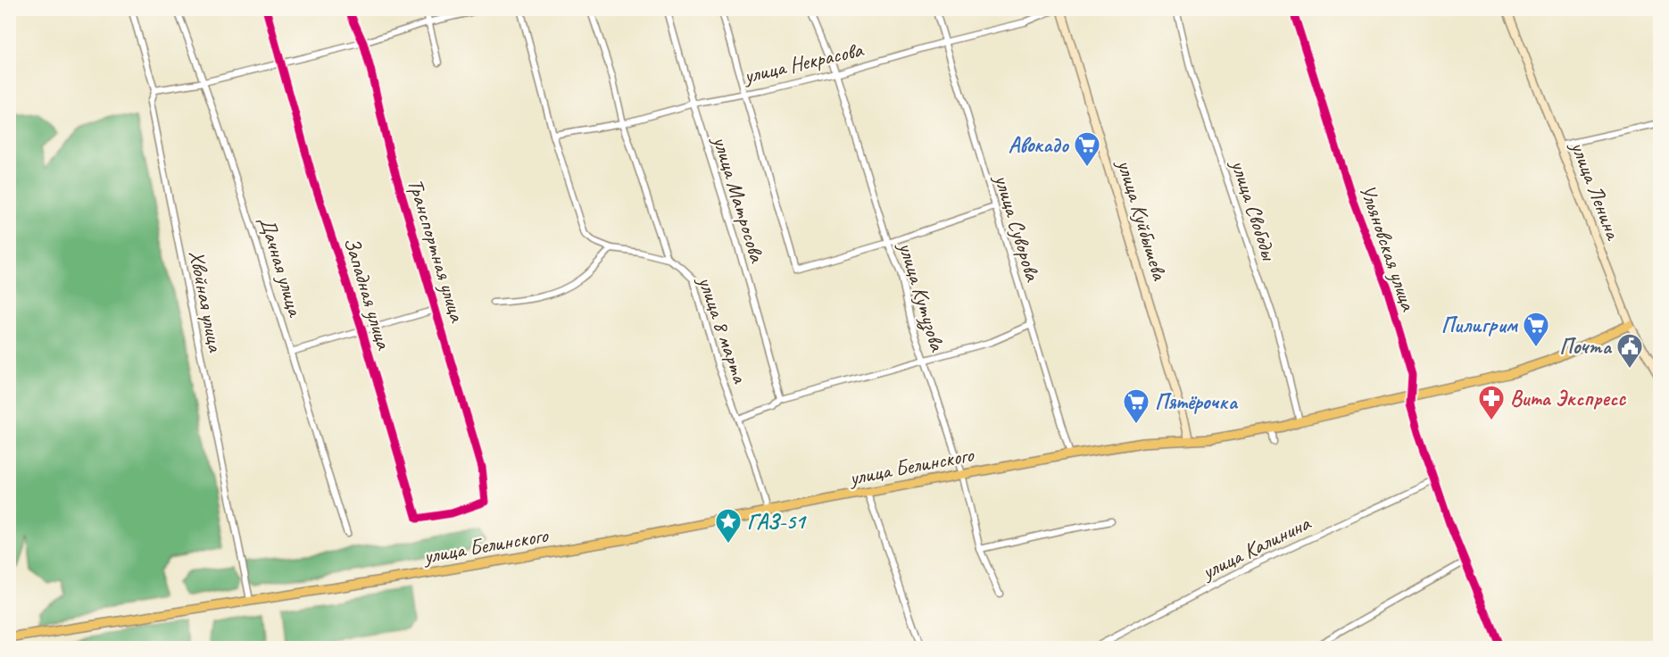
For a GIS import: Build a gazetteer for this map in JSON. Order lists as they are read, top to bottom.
{
  "streets": {
    "main road": ["улица Ленина", "улица Куйбышева", "улица Белинского"],
    "street": [
      "улица Некрасова",
      "улица Матросова",
      "улица Свободы",
      "улица Суворова",
      "Ульяновская улица",
      "Транспортная улица",
      "Дачная улица",
      "Западная улица",
      "улица Кутузова",
      "Хвойная улица",
      "улица 8 марта",
      "улица Калинина"
    ]
  },
  "crossings": [
    ["улица Некрасова", "улица Матросова"],
    ["улица Некрасова", "улица Куйбышева"],
    ["улица Некрасова", "улица Суворова"],
    ["улица Некрасова", "улица Кутузова"],
    ["улица Ленина", "улица Белинского"],
    ["улица Свободы", "улица Белинского"],
    ["улица Куйбышева", "улица Белинского"],
    ["улица Суворова", "улица Белинского"],
    ["Ульяновская улица", "улица Белинского"],
    ["Ульяновская улица", "улица Калинина"],
    ["Транспортная улица", "Западная улица"],
    ["улица Кутузова", "улица Белинского"],
    ["Хвойная улица", "улица Белинского"],
    ["улица 8 марта", "улица Белинского"]
  ],
  "places": {
    "supermarket": ["Авокадо", "Пилигрим", "Пятёрочка"],
    "public building": ["Почта"],
    "pharmacy": ["Вита Экспресс"],
    "place": ["ГАЗ-51"]
  }
}
